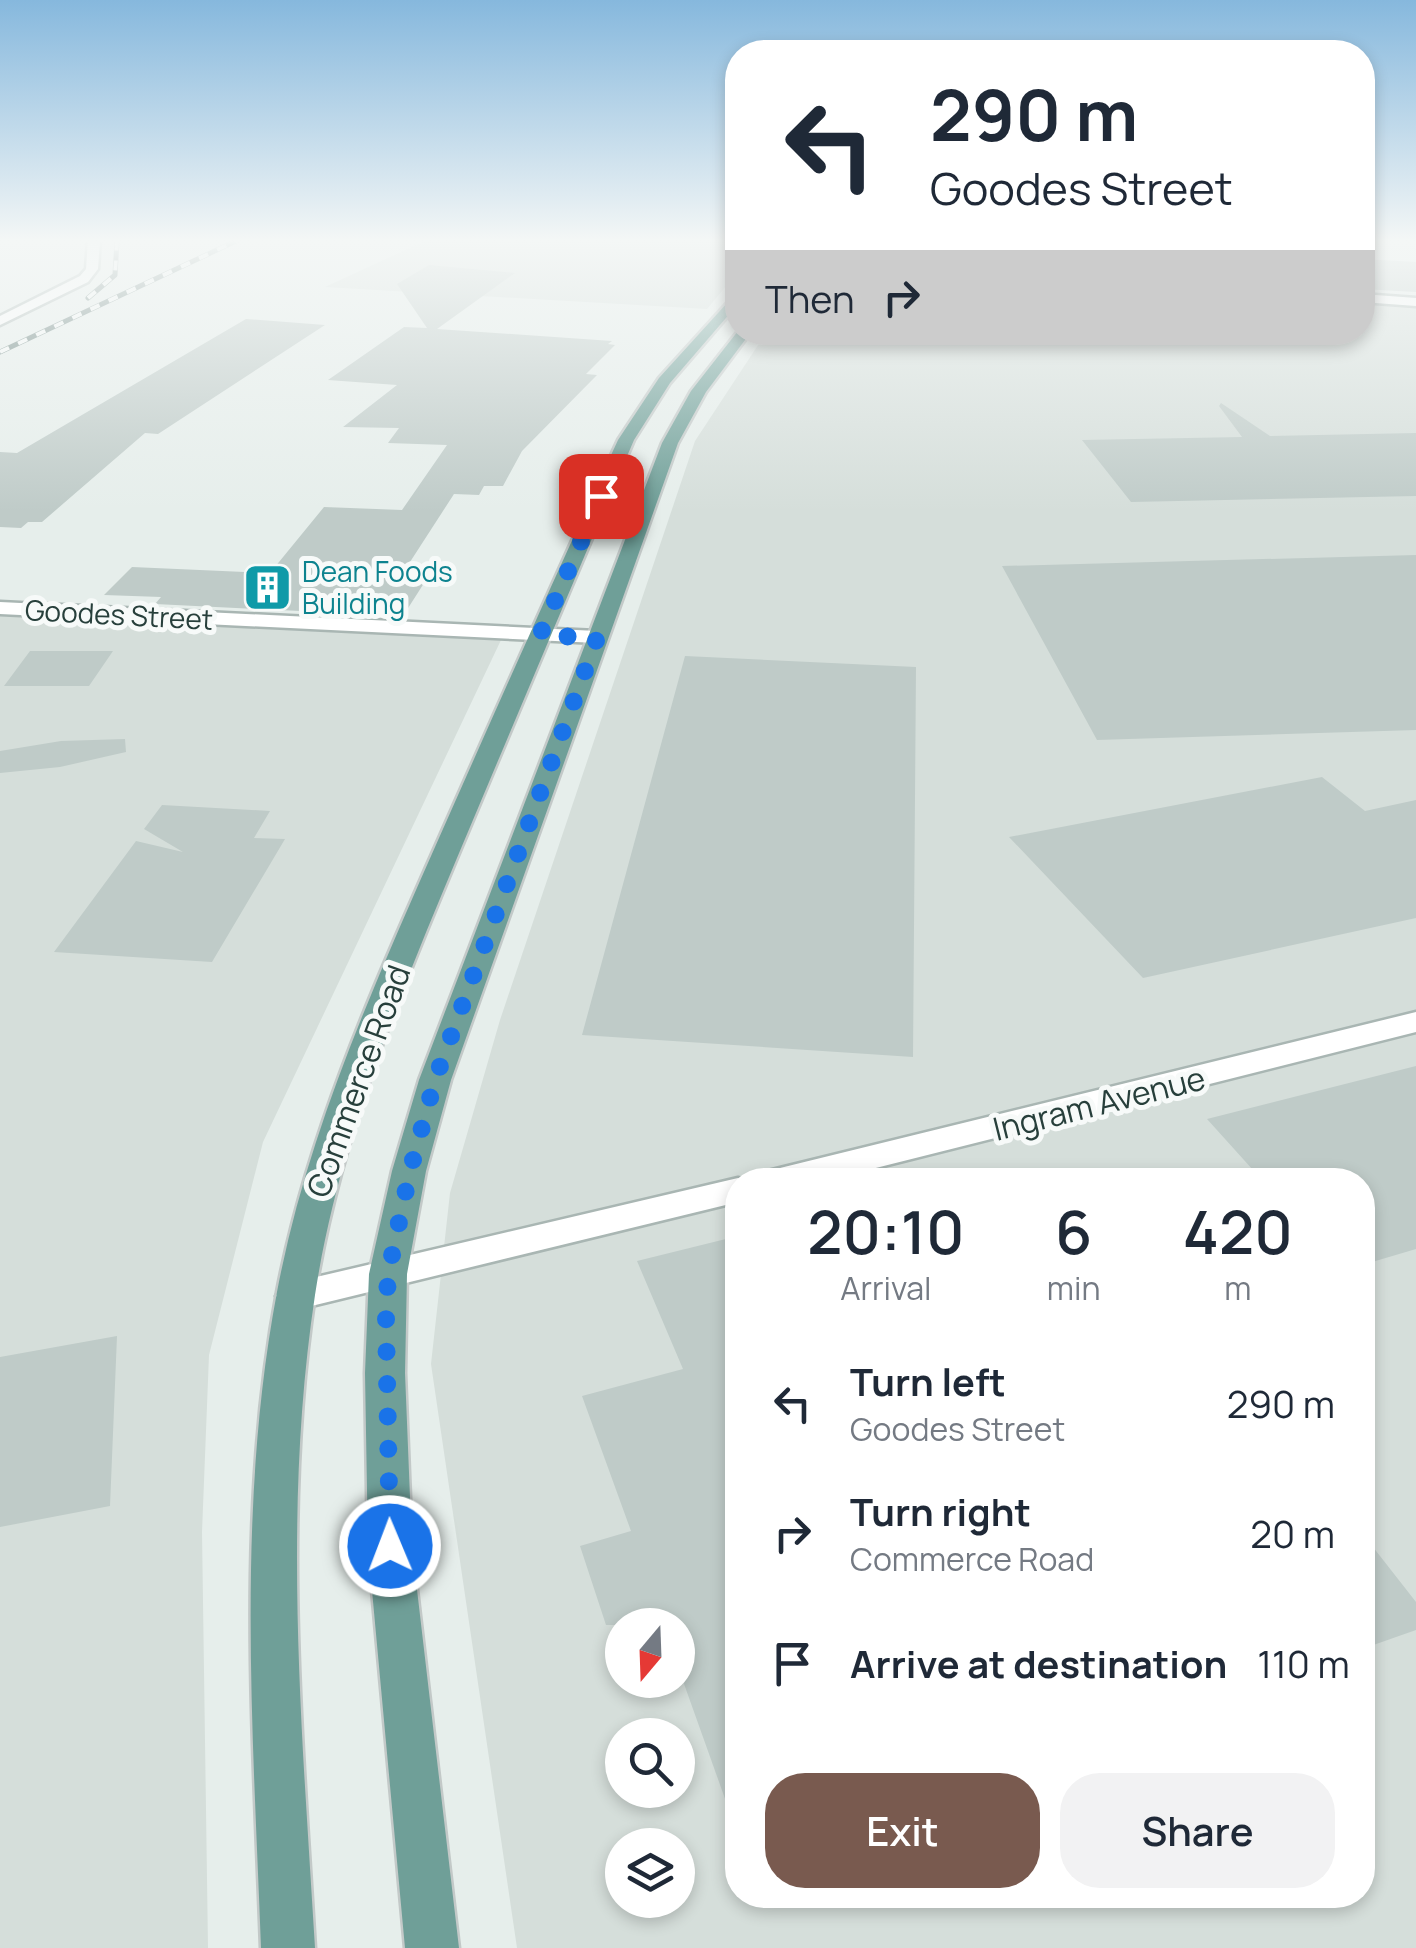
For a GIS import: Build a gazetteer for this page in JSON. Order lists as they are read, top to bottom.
{
  "streets": {
    "main road": ["Commerce Road"],
    "street": ["Goodes Street", "Ingram Avenue"]
  },
  "crossings": [
    ["Goodes Street", "Commerce Road"]
  ],
  "places": {
    "building": ["Dean Foods Building"]
  },
  "north": "bottom",
  "page": {
    "turn": ["290 m", "Goodes Street"],
    "then": "Then",
    "eta": [
      "20:10",
      "Arrival",
      "6",
      "min",
      "420",
      "m"
    ],
    "list": [
      {
        "name": "Turn left",
        "note": "Goodes Street",
        "value": "290 m"
      },
      {
        "name": "Turn right",
        "note": "Commerce Road",
        "value": "20 m"
      },
      {
        "name": "Arrive at destination",
        "value": "110 m"
      }
    ],
    "buttons": ["Exit", "Share"]
  }
}
